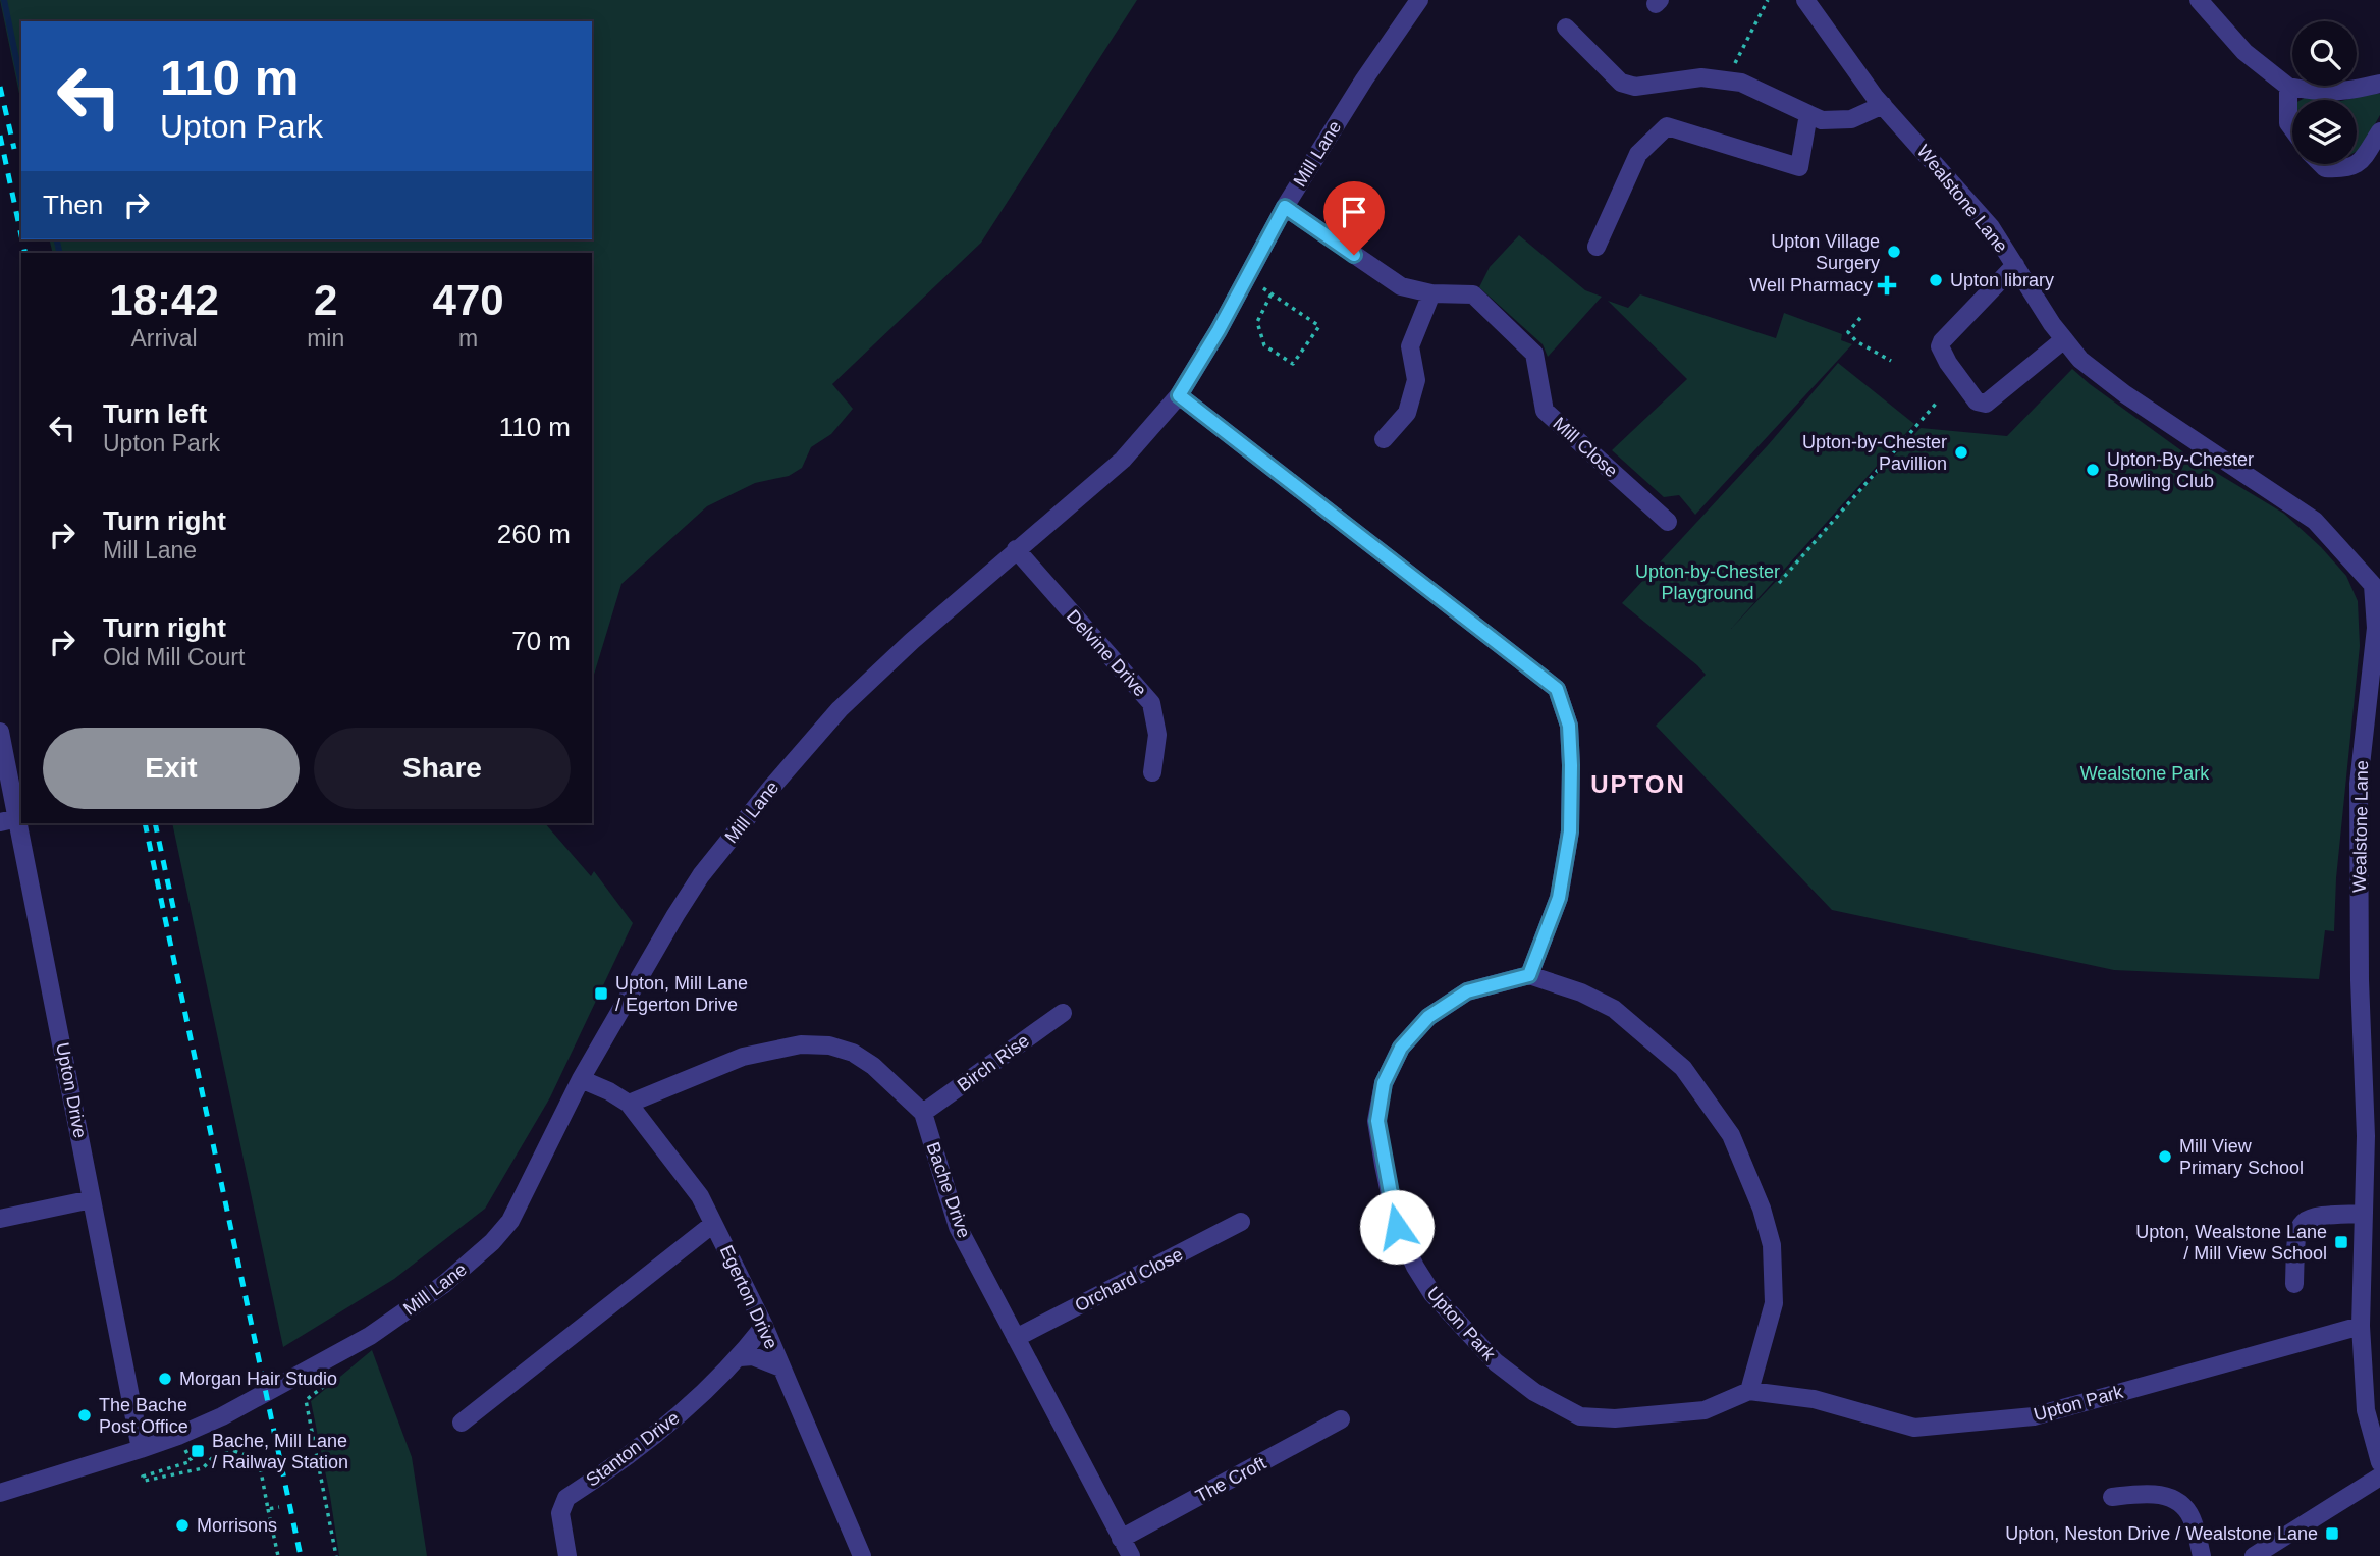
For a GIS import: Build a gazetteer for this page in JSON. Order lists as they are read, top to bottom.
{
  "streets": {
    "street": [
      "Mill Lane",
      "Wealstone Lane",
      "Mill Close",
      "Delvine Drive",
      "Birch Rise",
      "Upton Drive",
      "Bache Drive",
      "Orchard Close",
      "Egerton Drive",
      "Upton Park",
      "Stanton Drive",
      "The Croft"
    ]
  },
  "crossings": [
    ["Mill Lane", "Mill Close"],
    ["Mill Lane", "Delvine Drive"],
    ["Mill Lane", "Upton Drive"],
    ["Mill Lane", "Egerton Drive"],
    ["Wealstone Lane", "Upton Park"],
    ["Birch Rise", "Bache Drive"],
    ["Bache Drive", "Orchard Close"],
    ["Bache Drive", "Egerton Drive"],
    ["Bache Drive", "The Croft"],
    ["Egerton Drive", "Stanton Drive"]
  ],
  "districts": ["UPTON"],
  "parks": ["Upton-by-Chester Playground", "Wealstone Park"],
  "places": {
    "other": [
      "Upton Village Surgery",
      "Upton library",
      "Upton-by-Chester Pavillion",
      "Upton-By-Chester Bowling Club",
      "Mill View Primary School",
      "Morgan Hair Studio",
      "The Bache Post Office",
      "Morrisons"
    ],
    "health": ["Well Pharmacy"],
    "transit": [
      "Upton, Mill Lane / Egerton Drive",
      "Upton, Wealstone Lane / Mill View School",
      "Bache, Mill Lane / Railway Station",
      "Upton, Neston Drive / Wealstone Lane"
    ]
  },
  "page": {
    "turn": ["110 m", "Upton Park"],
    "then": "Then",
    "eta": [
      "18:42",
      "Arrival",
      "2",
      "min",
      "470",
      "m"
    ],
    "list": [
      {
        "name": "Turn left",
        "note": "Upton Park",
        "value": "110 m"
      },
      {
        "name": "Turn right",
        "note": "Mill Lane",
        "value": "260 m"
      },
      {
        "name": "Turn right",
        "note": "Old Mill Court",
        "value": "70 m"
      }
    ],
    "buttons": ["Exit", "Share"]
  }
}
